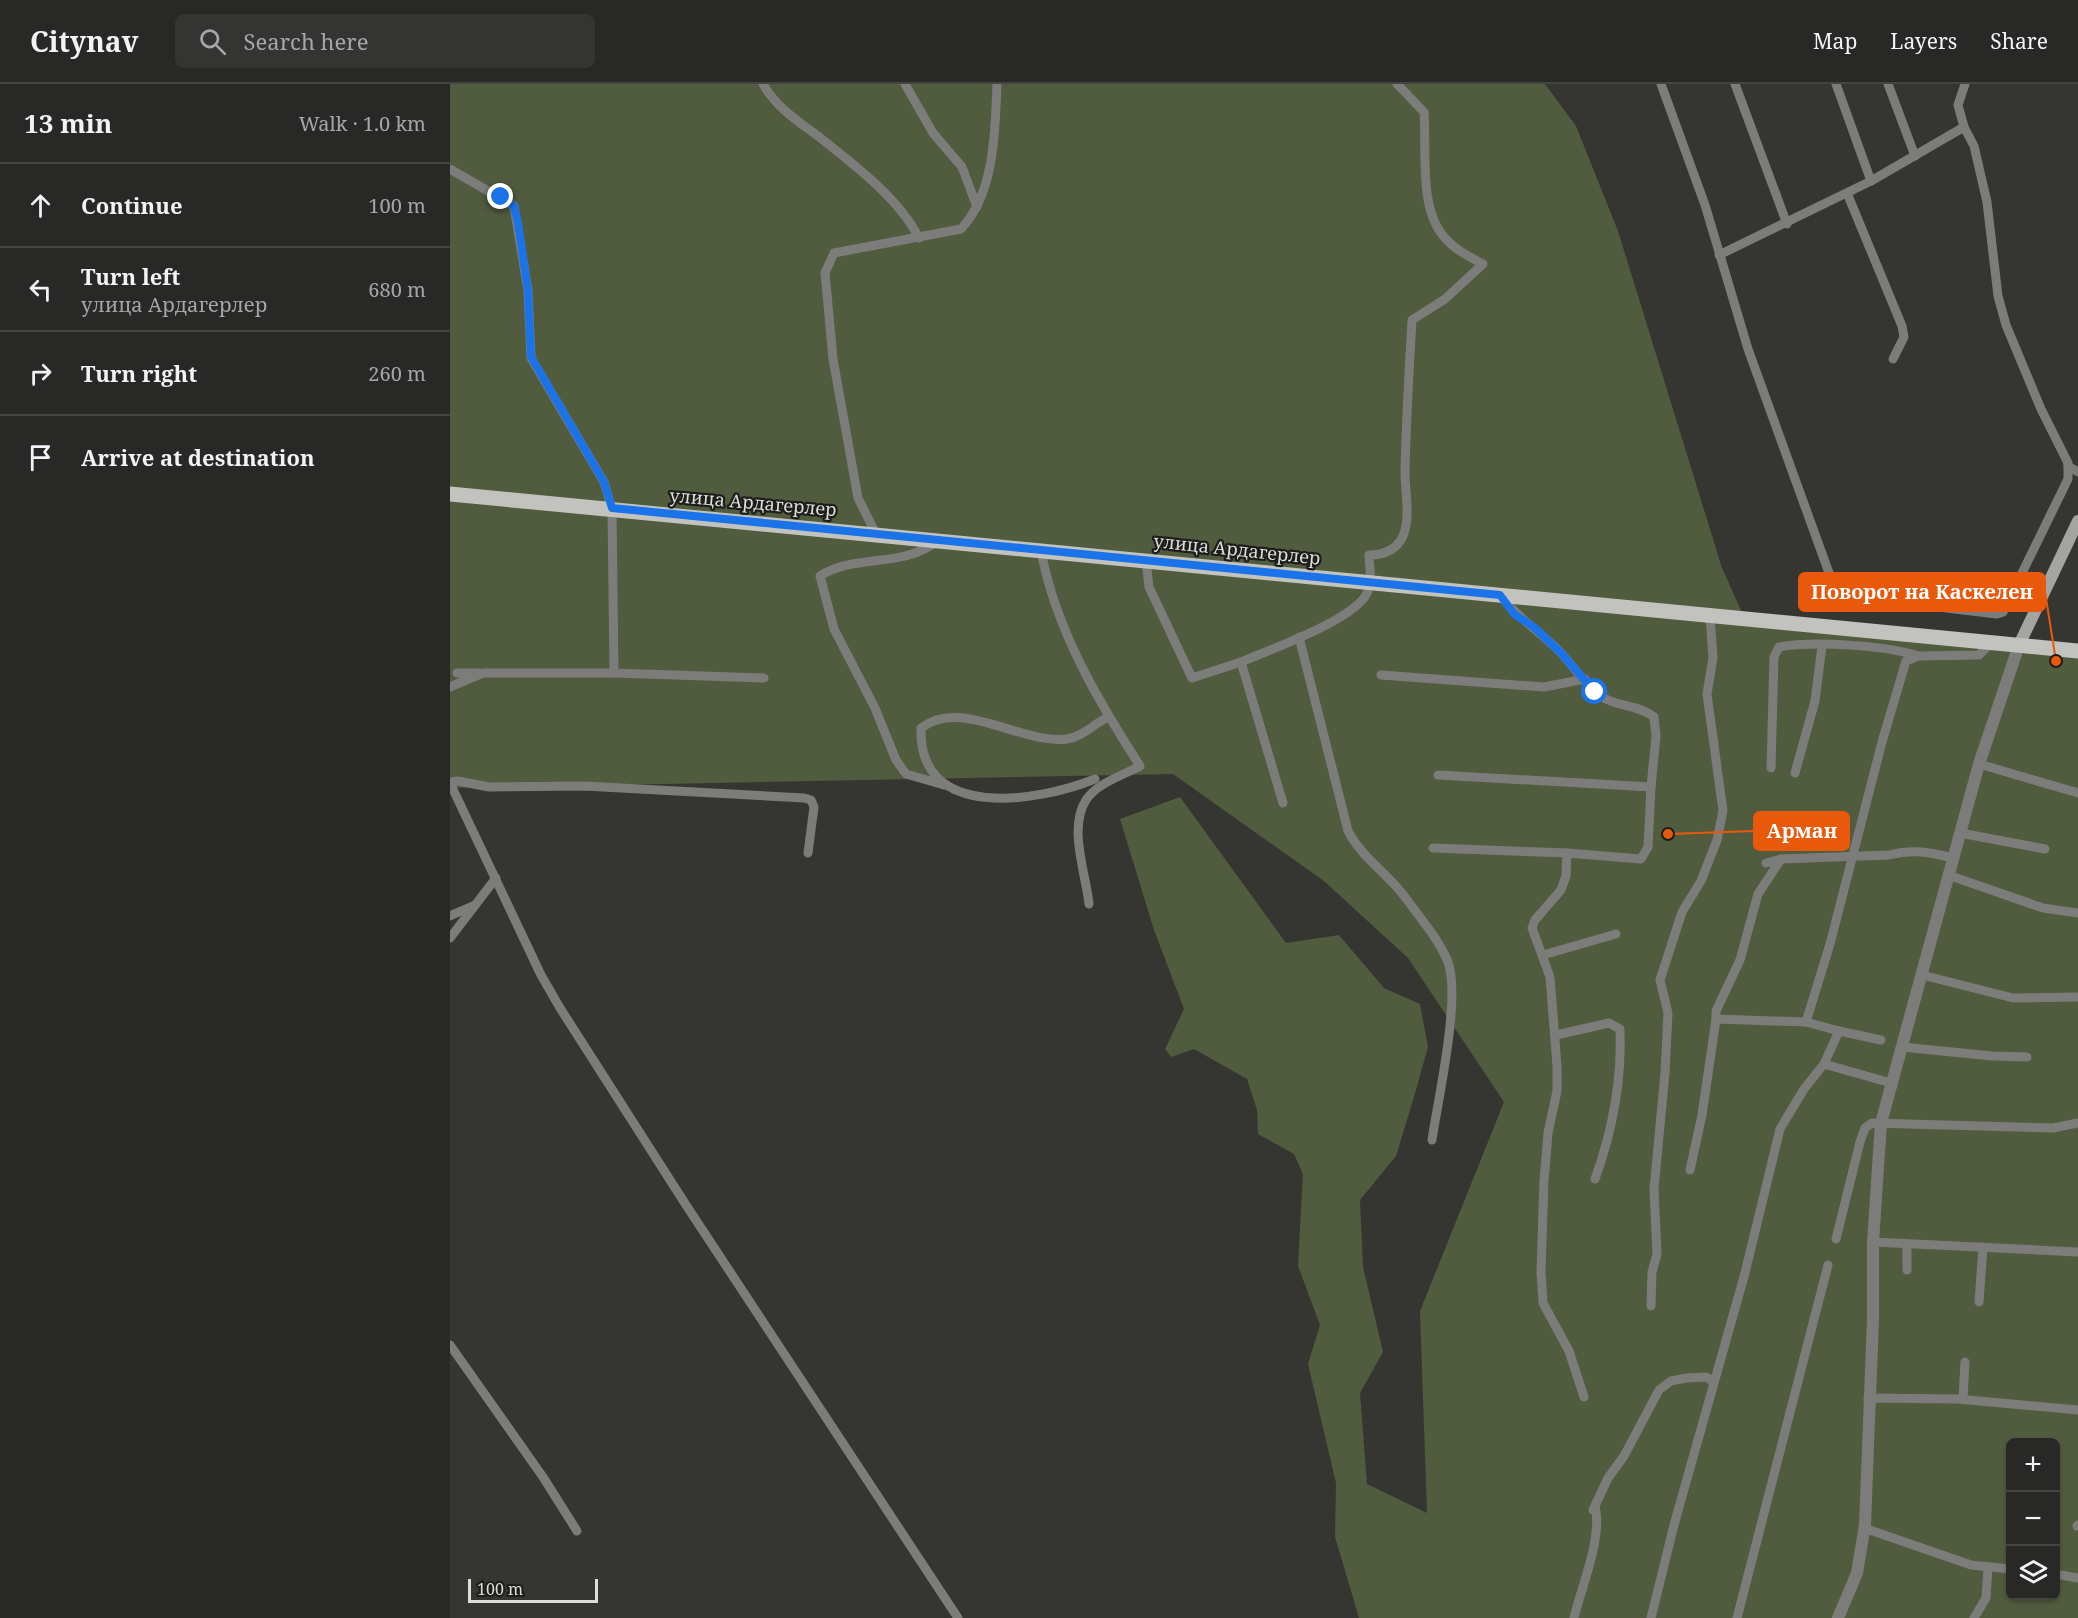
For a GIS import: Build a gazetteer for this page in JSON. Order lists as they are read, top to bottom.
{
  "streets": {
    "main road": ["улица Ардагерлер"]
  },
  "places": ["Поворот на Каскелен", "Арман"],
  "scale_bar": "100 m",
  "page": {
    "header": "Citynav",
    "search": "Search here",
    "nav": ["Map", "Layers", "Share"],
    "heading": ["13 min", "Walk · 1.0 km"],
    "list": [
      ["Continue", "100 m"],
      ["Turn left", "улица Ардагерлер", "680 m"],
      ["Turn right", "260 m"],
      "Arrive at destination"
    ],
    "map_buttons": ["+", "−"],
    "scale": "100 m"
  }
}
